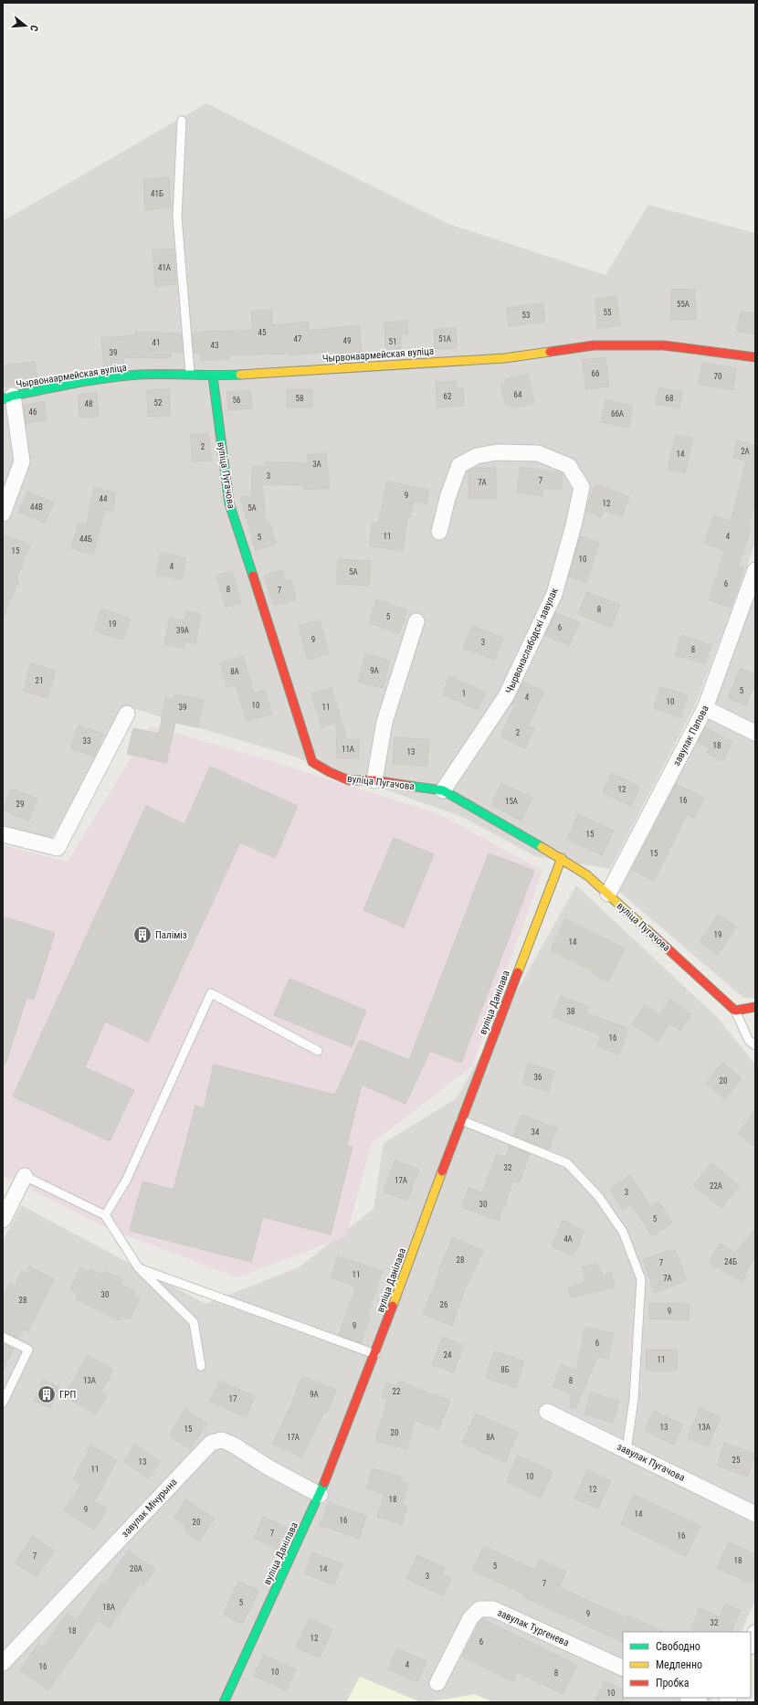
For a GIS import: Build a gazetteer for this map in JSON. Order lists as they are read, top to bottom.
{
  "streets": {
    "street": [
      "Чырвонаармейская вуліца",
      "вуліца Пугачова",
      "Чырвонаслабодскі завулак",
      "завулак Папова",
      "вуліца Данілава",
      "завулак Пугачова",
      "завулак Мічурына",
      "завулак Тургенева"
    ]
  },
  "crossings": [
    ["Чырвонаармейская вуліца", "вуліца Пугачова"],
    ["вуліца Пугачова", "Чырвонаслабодскі завулак"],
    ["вуліца Пугачова", "завулак Папова"],
    ["вуліца Пугачова", "вуліца Данілава"],
    ["вуліца Данілава", "завулак Мічурына"]
  ],
  "places": {
    "building": ["Паліміз", "ГРП"]
  },
  "house_numbers": [
    "41Б",
    "41А",
    "55А",
    "55",
    "53",
    "45",
    "47",
    "51А",
    "49",
    "51",
    "41",
    "43",
    "39",
    "66",
    "70",
    "64",
    "62",
    "58",
    "68",
    "56",
    "52",
    "48",
    "46",
    "66А",
    "2",
    "2А",
    "14",
    "3А",
    "3",
    "7",
    "7А",
    "9",
    "44",
    "12",
    "44В",
    "5А",
    "11",
    "4",
    "5",
    "44Б",
    "15",
    "10",
    "4",
    "5А",
    "6",
    "8",
    "7",
    "8",
    "5",
    "19",
    "6",
    "39А",
    "9",
    "3",
    "8",
    "9А",
    "8А",
    "21",
    "5",
    "1",
    "4",
    "10",
    "10",
    "39",
    "11",
    "2",
    "33",
    "18",
    "11А",
    "13",
    "12",
    "16",
    "15А",
    "29",
    "15",
    "15",
    "19",
    "14",
    "38",
    "16",
    "36",
    "20",
    "34",
    "32",
    "17А",
    "22А",
    "3",
    "30",
    "5",
    "4А",
    "28",
    "24Б",
    "7",
    "11",
    "7А",
    "30",
    "28",
    "26",
    "9",
    "9",
    "6",
    "24",
    "11",
    "8Б",
    "13А",
    "8",
    "22",
    "9А",
    "17",
    "13",
    "13А",
    "15",
    "20",
    "17А",
    "8А",
    "25",
    "13",
    "11",
    "10",
    "12",
    "18",
    "9",
    "14",
    "16",
    "20",
    "7",
    "16",
    "7",
    "18",
    "5",
    "20А",
    "14",
    "3",
    "7",
    "5",
    "18А",
    "9",
    "32",
    "18",
    "12",
    "6",
    "4",
    "16",
    "10",
    "8",
    "10"
  ],
  "legend": ["Свободно", "Медленно", "Пробка"],
  "north": "right"
}
